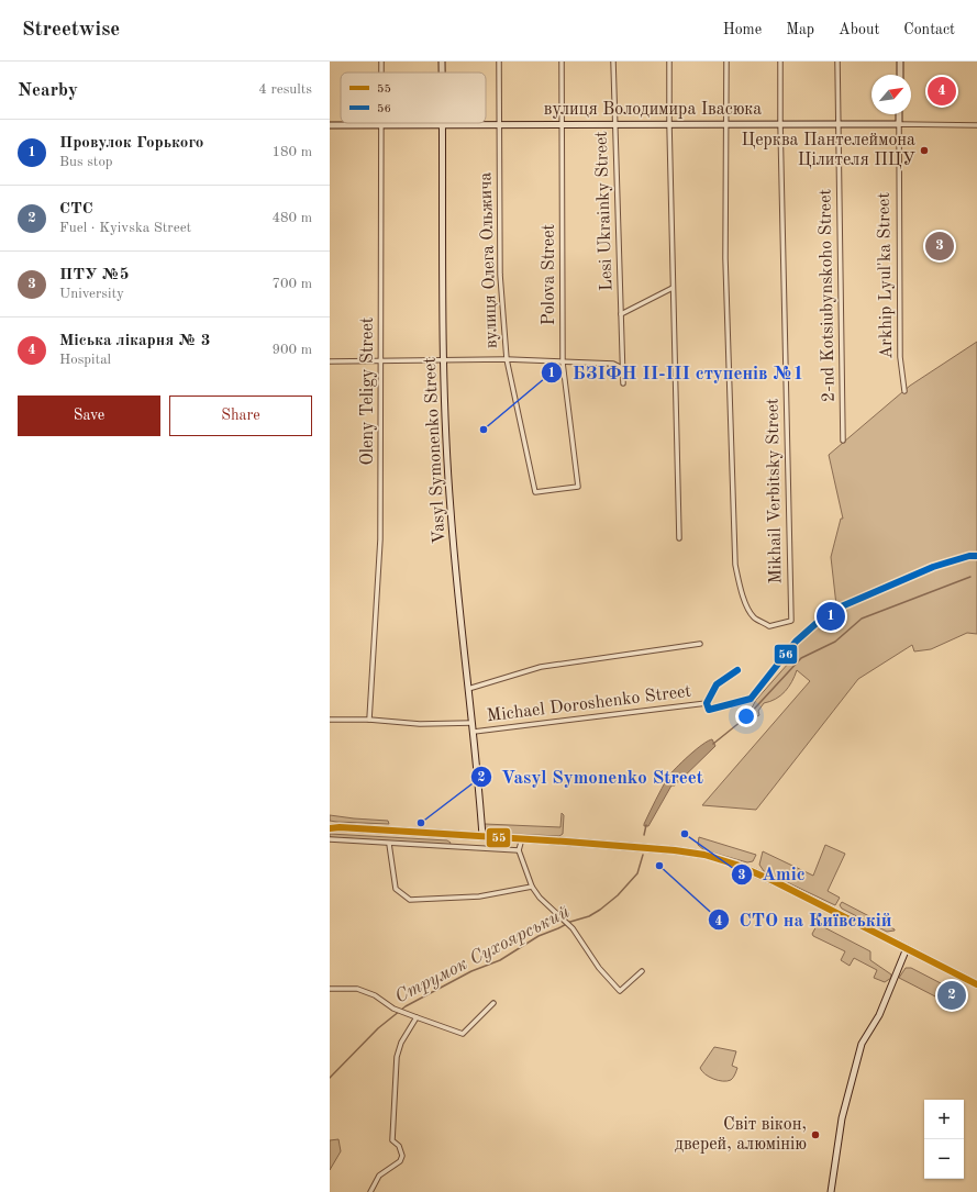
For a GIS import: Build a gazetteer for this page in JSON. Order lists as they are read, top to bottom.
{
  "streets": {
    "street": [
      "вулиця Володимира Івасюка",
      "Lesi Ukrainky Street",
      "вулиця Олега Ольжича",
      "Polova Street",
      "Arkhip Lyul'ka Street",
      "2-nd Kotsiubynskoho Street",
      "Oleny Teligy Street",
      "Vasyl Symonenko Street",
      "Mikhail Verbitsky Street",
      "Michael Doroshenko Street"
    ]
  },
  "crossings": [
    ["вулиця Володимира Івасюка", "Lesi Ukrainky Street"],
    ["вулиця Володимира Івасюка", "вулиця Олега Ольжича"],
    ["вулиця Володимира Івасюка", "Polova Street"],
    ["вулиця Володимира Івасюка", "Arkhip Lyul'ka Street"],
    ["вулиця Володимира Івасюка", "2-nd Kotsiubynskoho Street"],
    ["вулиця Володимира Івасюка", "Oleny Teligy Street"],
    ["вулиця Володимира Івасюка", "Vasyl Symonenko Street"],
    ["вулиця Володимира Івасюка", "Mikhail Verbitsky Street"],
    ["вулиця Олега Ольжича", "Polova Street"],
    ["Vasyl Symonenko Street", "Michael Doroshenko Street"]
  ],
  "water": ["Струмок Сухоярський"],
  "places": [
    "Церква Пантелеймона Цілителя ПЦУ",
    "БЗІФН ІІ-ІІІ ступенів №1",
    "Vasyl Symonenko Street",
    "Amic",
    "СТО на Київській",
    "Світ вікон, дверей, алюмінію"
  ],
  "lines": ["transit line 56", "transit line 55"],
  "legend": ["55", "56"],
  "north": "top right",
  "page": {
    "header": "Streetwise",
    "nav": [
      "Home",
      "Map",
      "About",
      "Contact"
    ],
    "heading": ["Nearby", "4 results"],
    "pins": [
      "4",
      "3",
      "1",
      "2"
    ],
    "list": [
      {
        "mark": "1",
        "name": "Провулок Горького",
        "note": "Bus stop",
        "value": "180 m"
      },
      {
        "mark": "2",
        "name": "СТС",
        "note": "Fuel · Kyivska Street",
        "value": "480 m"
      },
      {
        "mark": "3",
        "name": "ПТУ №5",
        "note": "University",
        "value": "700 m"
      },
      {
        "mark": "4",
        "name": "Міська лікарня № 3",
        "note": "Hospital",
        "value": "900 m"
      }
    ],
    "buttons": ["Save", "Share"],
    "map_buttons": ["+", "−"]
  }
}
